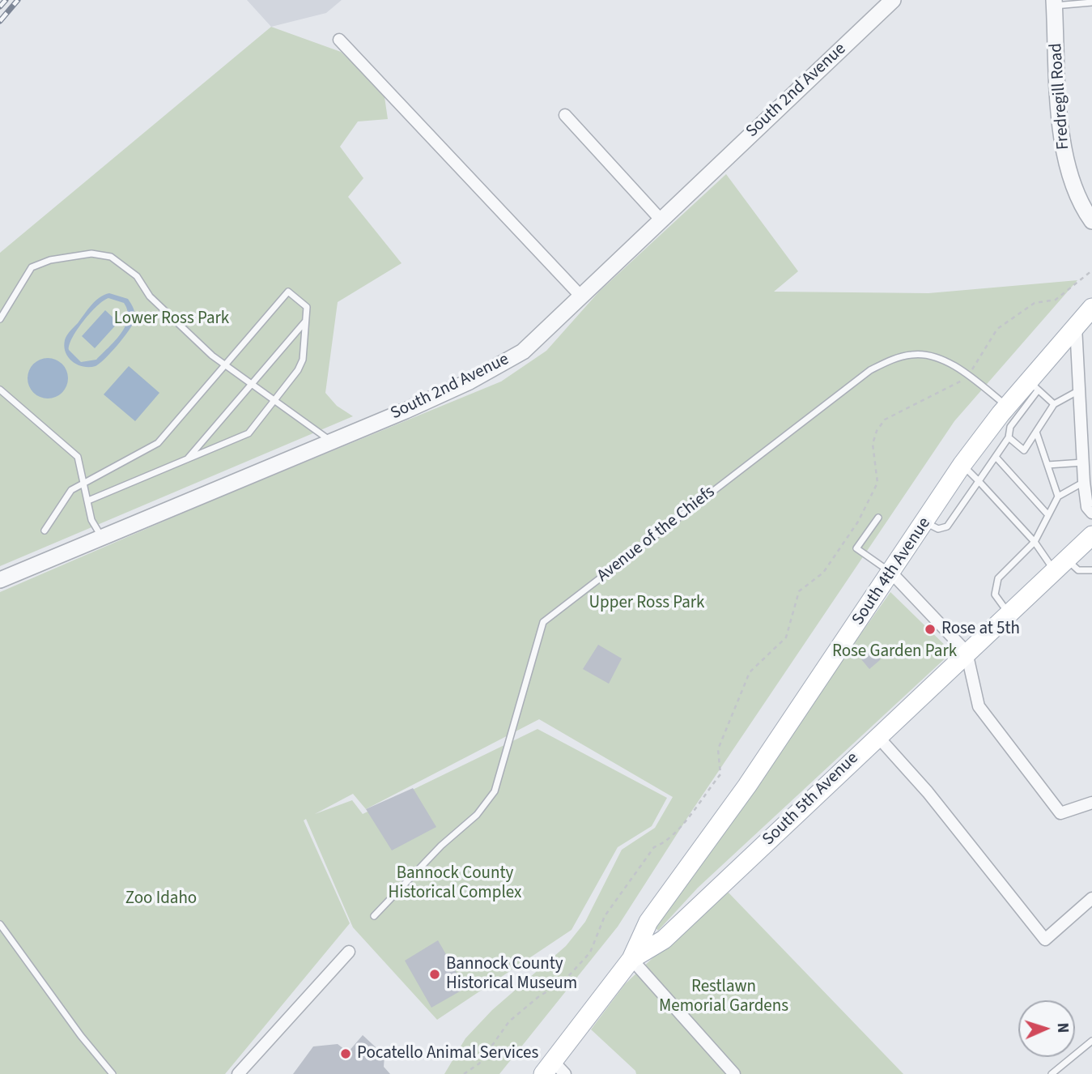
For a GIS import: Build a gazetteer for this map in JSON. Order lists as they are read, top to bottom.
{
  "streets": {
    "main road": ["South 4th Avenue", "South 5th Avenue"],
    "street": ["South 2nd Avenue", "Fredregill Road"],
    "lane": ["Avenue of the Chiefs"]
  },
  "crossings": [
    ["Avenue of the Chiefs", "South 4th Avenue"],
    ["South 4th Avenue", "South 5th Avenue"]
  ],
  "parks": [
    "Lower Ross Park",
    "Upper Ross Park",
    "Rose Garden Park",
    "Bannock County Historical Complex",
    "Zoo Idaho",
    "Restlawn Memorial Gardens"
  ],
  "places": ["Rose at 5th", "Bannock County Historical Museum", "Pocatello Animal Services"],
  "north": "right"
}
